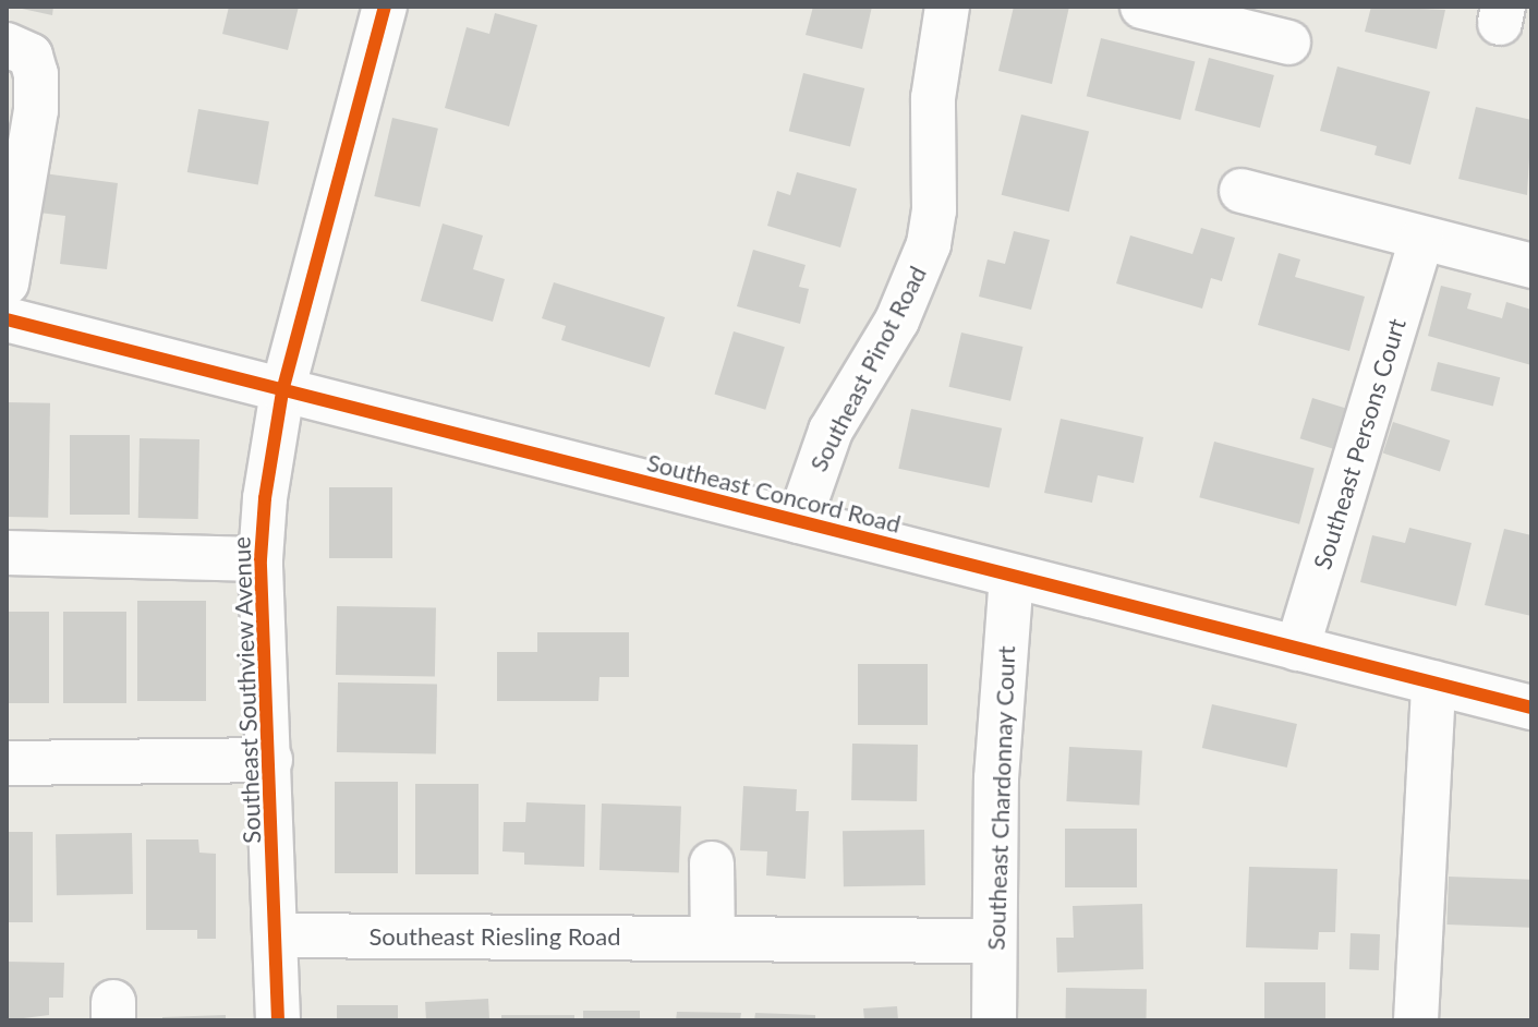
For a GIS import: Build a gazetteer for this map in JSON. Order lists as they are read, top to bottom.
{
  "streets": {
    "street": [
      "Southeast Pinot Road",
      "Southeast Persons Court",
      "Southeast Concord Road",
      "Southeast Southview Avenue",
      "Southeast Chardonnay Court",
      "Southeast Riesling Road"
    ]
  },
  "crossings": [
    ["Southeast Pinot Road", "Southeast Concord Road"],
    ["Southeast Persons Court", "Southeast Concord Road"],
    ["Southeast Concord Road", "Southeast Southview Avenue"],
    ["Southeast Concord Road", "Southeast Chardonnay Court"],
    ["Southeast Southview Avenue", "Southeast Riesling Road"],
    ["Southeast Chardonnay Court", "Southeast Riesling Road"]
  ]
}
